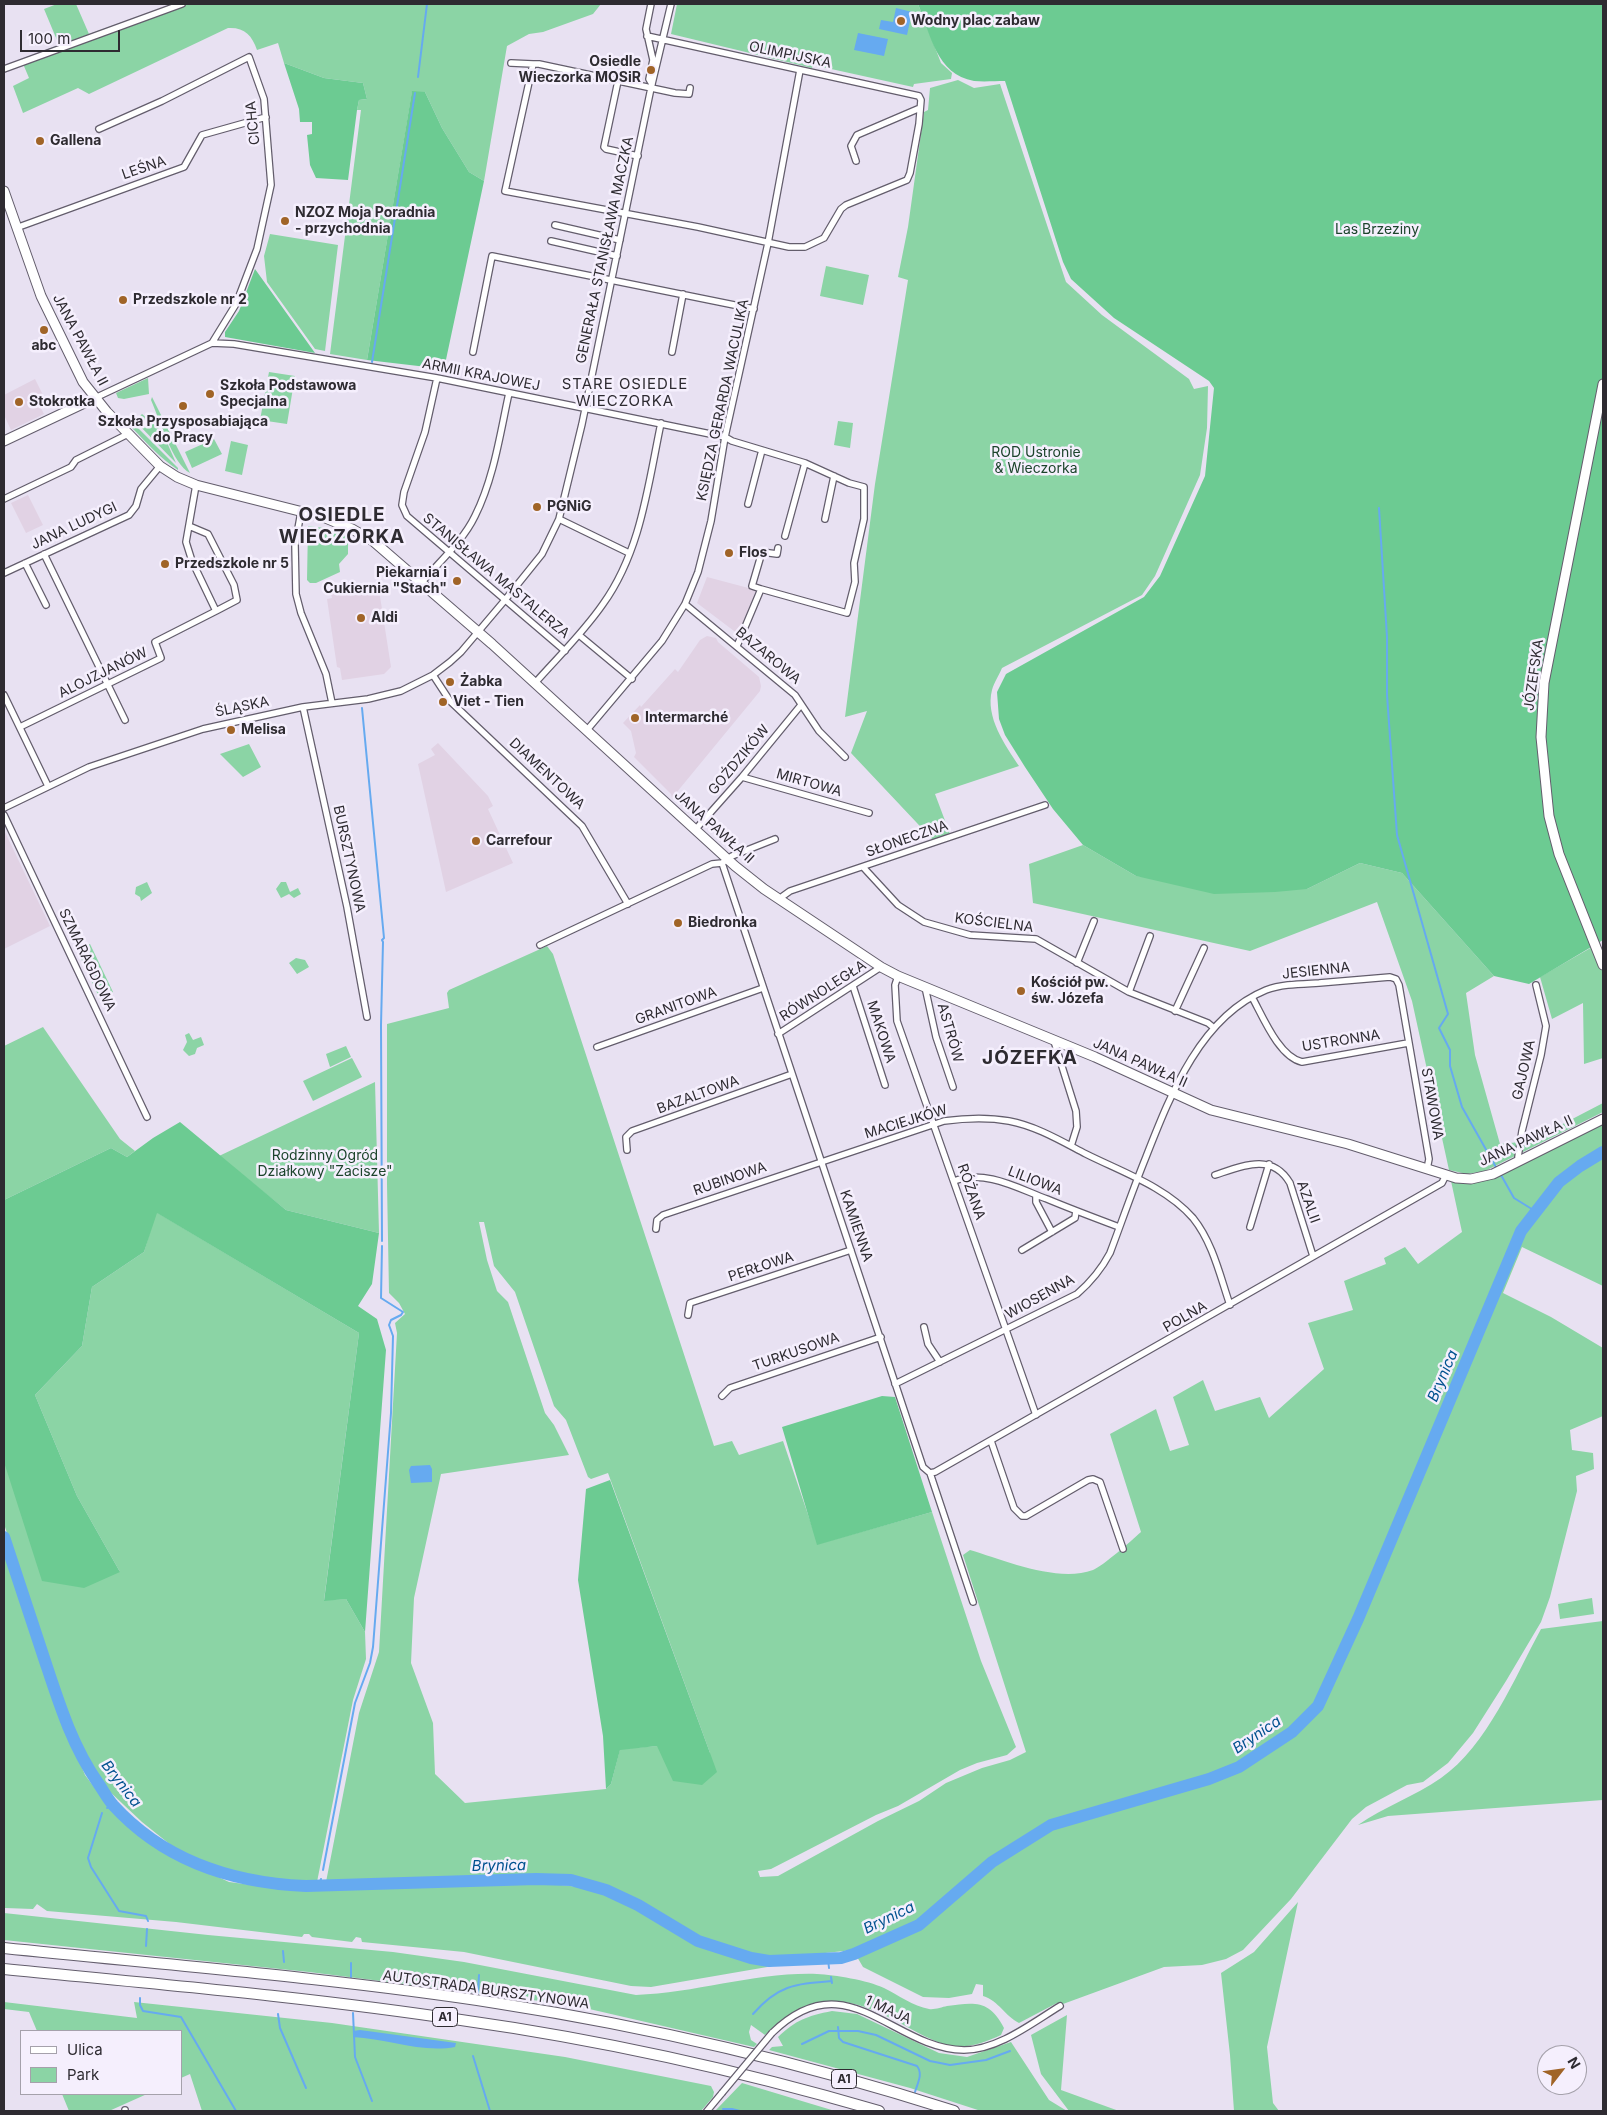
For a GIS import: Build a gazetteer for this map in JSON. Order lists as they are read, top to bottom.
{
  "streets": {
    "highway": ["AUTOSTRADA BURSZTYNOWA", "A1"],
    "street": [
      "OLIMPIJSKA",
      "CICHA",
      "LEŚNA",
      "GENERAŁA STANISŁAWA MACZKA",
      "JANA PAWŁA II",
      "ARMII KRAJOWEJ",
      "KSIĘDZA GERARDA WACULIKA",
      "JANA LUDYGI",
      "STANISŁAWA MASTALERZA",
      "BAZAROWA",
      "ALOJZJANÓW",
      "JÓZEFSKA",
      "ŚLĄSKA",
      "GOŹDZIKÓW",
      "DIAMENTOWA",
      "MIRTOWA",
      "SŁONECZNA",
      "BURSZTYNOWA",
      "KOŚCIELNA",
      "SZMARAGDOWA",
      "JESIENNA",
      "RÓWNOLEGŁA",
      "GRANITOWA",
      "MAKOWA",
      "ASTRÓW",
      "USTRONNA",
      "GAJOWA",
      "BAZALTOWA",
      "STAWOWA",
      "MACIEJKÓW",
      "RUBINOWA",
      "LILIOWA",
      "RÓŻANA",
      "AZALII",
      "KAMIENNA",
      "PERŁOWA",
      "WIOSENNA",
      "POLNA",
      "TURKUSOWA",
      "1 MAJA"
    ]
  },
  "crossings": [
    ["OLIMPIJSKA", "GENERAŁA STANISŁAWA MACZKA"],
    ["OLIMPIJSKA", "KSIĘDZA GERARDA WACULIKA"],
    ["CICHA", "LEŚNA"],
    ["CICHA", "ARMII KRAJOWEJ"],
    ["LEŚNA", "JANA PAWŁA II"],
    ["GENERAŁA STANISŁAWA MACZKA", "JANA PAWŁA II"],
    ["GENERAŁA STANISŁAWA MACZKA", "ARMII KRAJOWEJ"],
    ["GENERAŁA STANISŁAWA MACZKA", "STANISŁAWA MASTALERZA"],
    ["GENERAŁA STANISŁAWA MACZKA", "ŚLĄSKA"],
    ["JANA PAWŁA II", "ARMII KRAJOWEJ"],
    ["JANA PAWŁA II", "KSIĘDZA GERARDA WACULIKA"],
    ["JANA PAWŁA II", "JANA LUDYGI"],
    ["JANA PAWŁA II", "ŚLĄSKA"],
    ["JANA PAWŁA II", "GOŹDZIKÓW"],
    ["JANA PAWŁA II", "SŁONECZNA"],
    ["JANA PAWŁA II", "JESIENNA"],
    ["JANA PAWŁA II", "RÓWNOLEGŁA"],
    ["JANA PAWŁA II", "ASTRÓW"],
    ["JANA PAWŁA II", "GAJOWA"],
    ["JANA PAWŁA II", "STAWOWA"],
    ["JANA PAWŁA II", "RÓŻANA"],
    ["JANA PAWŁA II", "KAMIENNA"],
    ["JANA PAWŁA II", "WIOSENNA"],
    ["JANA PAWŁA II", "POLNA"],
    ["ARMII KRAJOWEJ", "KSIĘDZA GERARDA WACULIKA"],
    ["ARMII KRAJOWEJ", "STANISŁAWA MASTALERZA"],
    ["KSIĘDZA GERARDA WACULIKA", "BAZAROWA"],
    ["BAZAROWA", "GOŹDZIKÓW"],
    ["ŚLĄSKA", "DIAMENTOWA"],
    ["ŚLĄSKA", "BURSZTYNOWA"],
    ["GOŹDZIKÓW", "MIRTOWA"],
    ["SŁONECZNA", "KOŚCIELNA"],
    ["KOŚCIELNA", "JESIENNA"],
    ["JESIENNA", "USTRONNA"],
    ["JESIENNA", "STAWOWA"],
    ["JESIENNA", "WIOSENNA"],
    ["RÓWNOLEGŁA", "MAKOWA"],
    ["RÓWNOLEGŁA", "KAMIENNA"],
    ["GRANITOWA", "KAMIENNA"],
    ["USTRONNA", "STAWOWA"],
    ["BAZALTOWA", "KAMIENNA"],
    ["MACIEJKÓW", "RUBINOWA"],
    ["MACIEJKÓW", "RÓŻANA"],
    ["MACIEJKÓW", "KAMIENNA"],
    ["MACIEJKÓW", "WIOSENNA"],
    ["MACIEJKÓW", "POLNA"],
    ["RUBINOWA", "KAMIENNA"],
    ["LILIOWA", "RÓŻANA"],
    ["LILIOWA", "WIOSENNA"],
    ["RÓŻANA", "WIOSENNA"],
    ["RÓŻANA", "POLNA"],
    ["AZALII", "POLNA"],
    ["KAMIENNA", "PERŁOWA"],
    ["KAMIENNA", "WIOSENNA"],
    ["KAMIENNA", "POLNA"],
    ["KAMIENNA", "TURKUSOWA"]
  ],
  "districts": ["STARE OSIEDLE WIECZORKA", "OSIEDLE WIECZORKA", "JÓZEFKA"],
  "water": ["Brynica"],
  "parks": ["Las Brzeziny", "ROD Ustronie & Wieczorka", "Rodzinny Ogród Działkowy \"Zacisze\""],
  "places": [
    "Wodny plac zabaw",
    "Osiedle Wieczorka MOSiR",
    "Gallena",
    "NZOZ Moja Poradnia - przychodnia",
    "Przedszkole nr 2",
    "abc",
    "Szkoła Podstawowa Specjalna",
    "Stokrotka",
    "Szkoła Przysposabiająca do Pracy",
    "PGNiG",
    "Flos",
    "Przedszkole nr 5",
    "Piekarnia i Cukiernia \"Stach\"",
    "Aldi",
    "Żabka",
    "Viet - Tien",
    "Intermarché",
    "Melisa",
    "Carrefour",
    "Biedronka",
    "Kościół pw. św. Józefa"
  ],
  "legend": ["Ulica", "Park"],
  "scale_bar": "100 m",
  "north": "top right"
}
